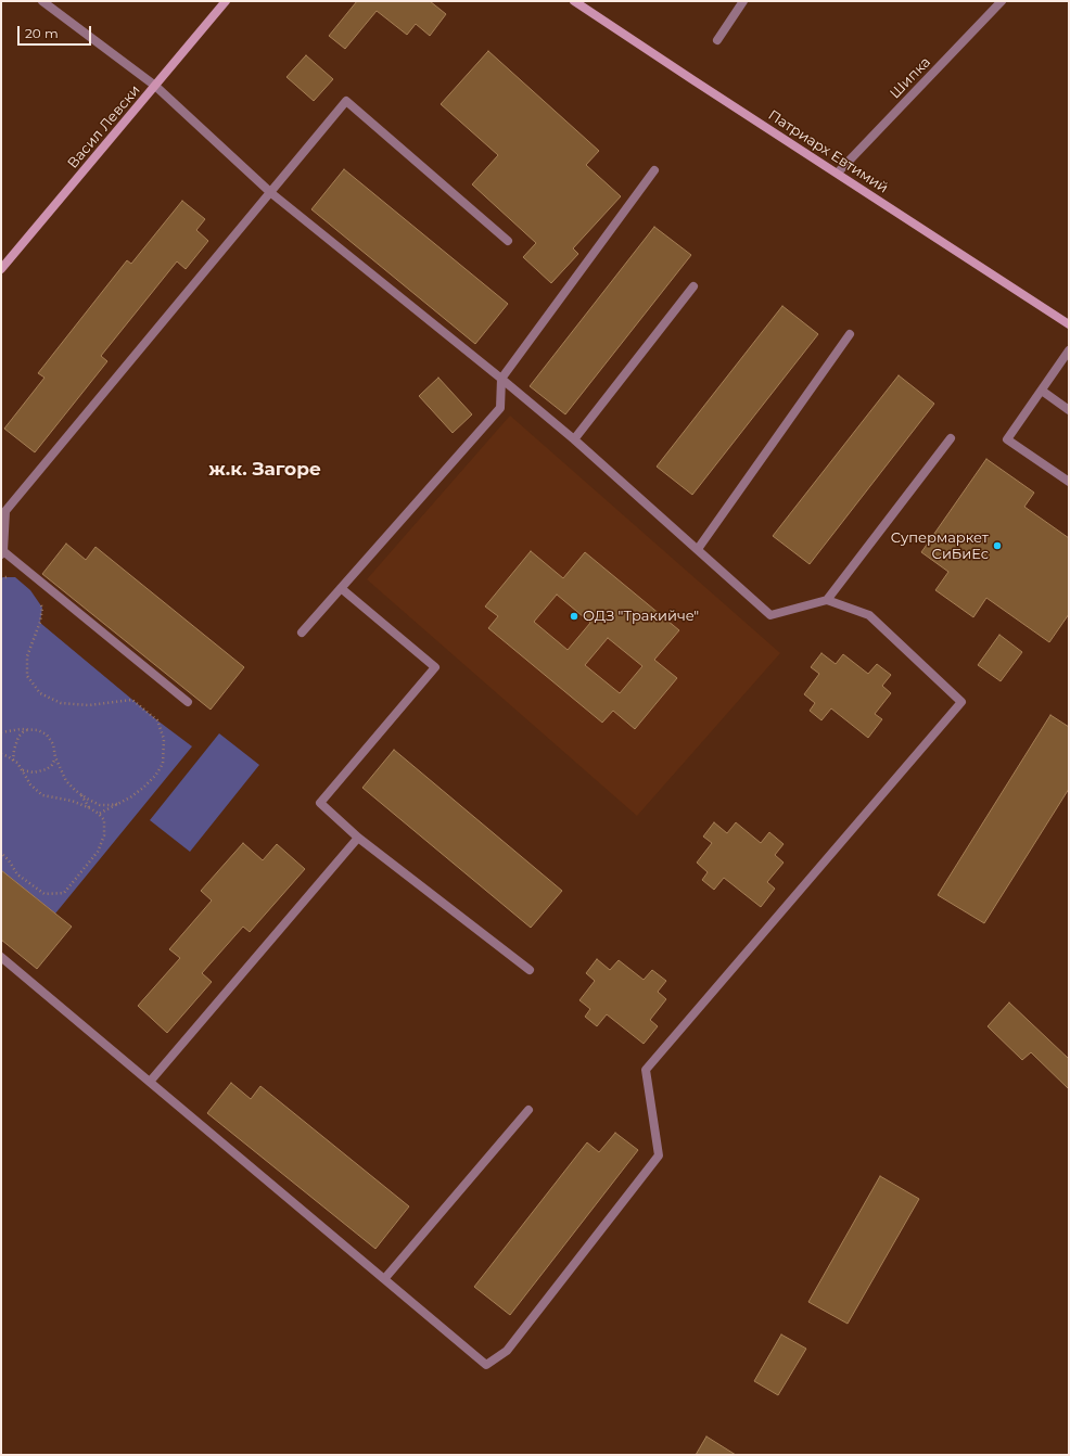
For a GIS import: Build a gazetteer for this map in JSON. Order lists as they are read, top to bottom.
{
  "streets": {
    "main road": ["Васил Левски", "Патриарх Евтимий"],
    "street": ["Шипка"]
  },
  "crossings": [
    ["Шипка", "Патриарх Евтимий"]
  ],
  "districts": ["ж.к. Загорe"],
  "places": ["Супермаркет СиБиЕс", "ОДЗ \"Тракийче\""],
  "scale_bar": "20 m"
}
